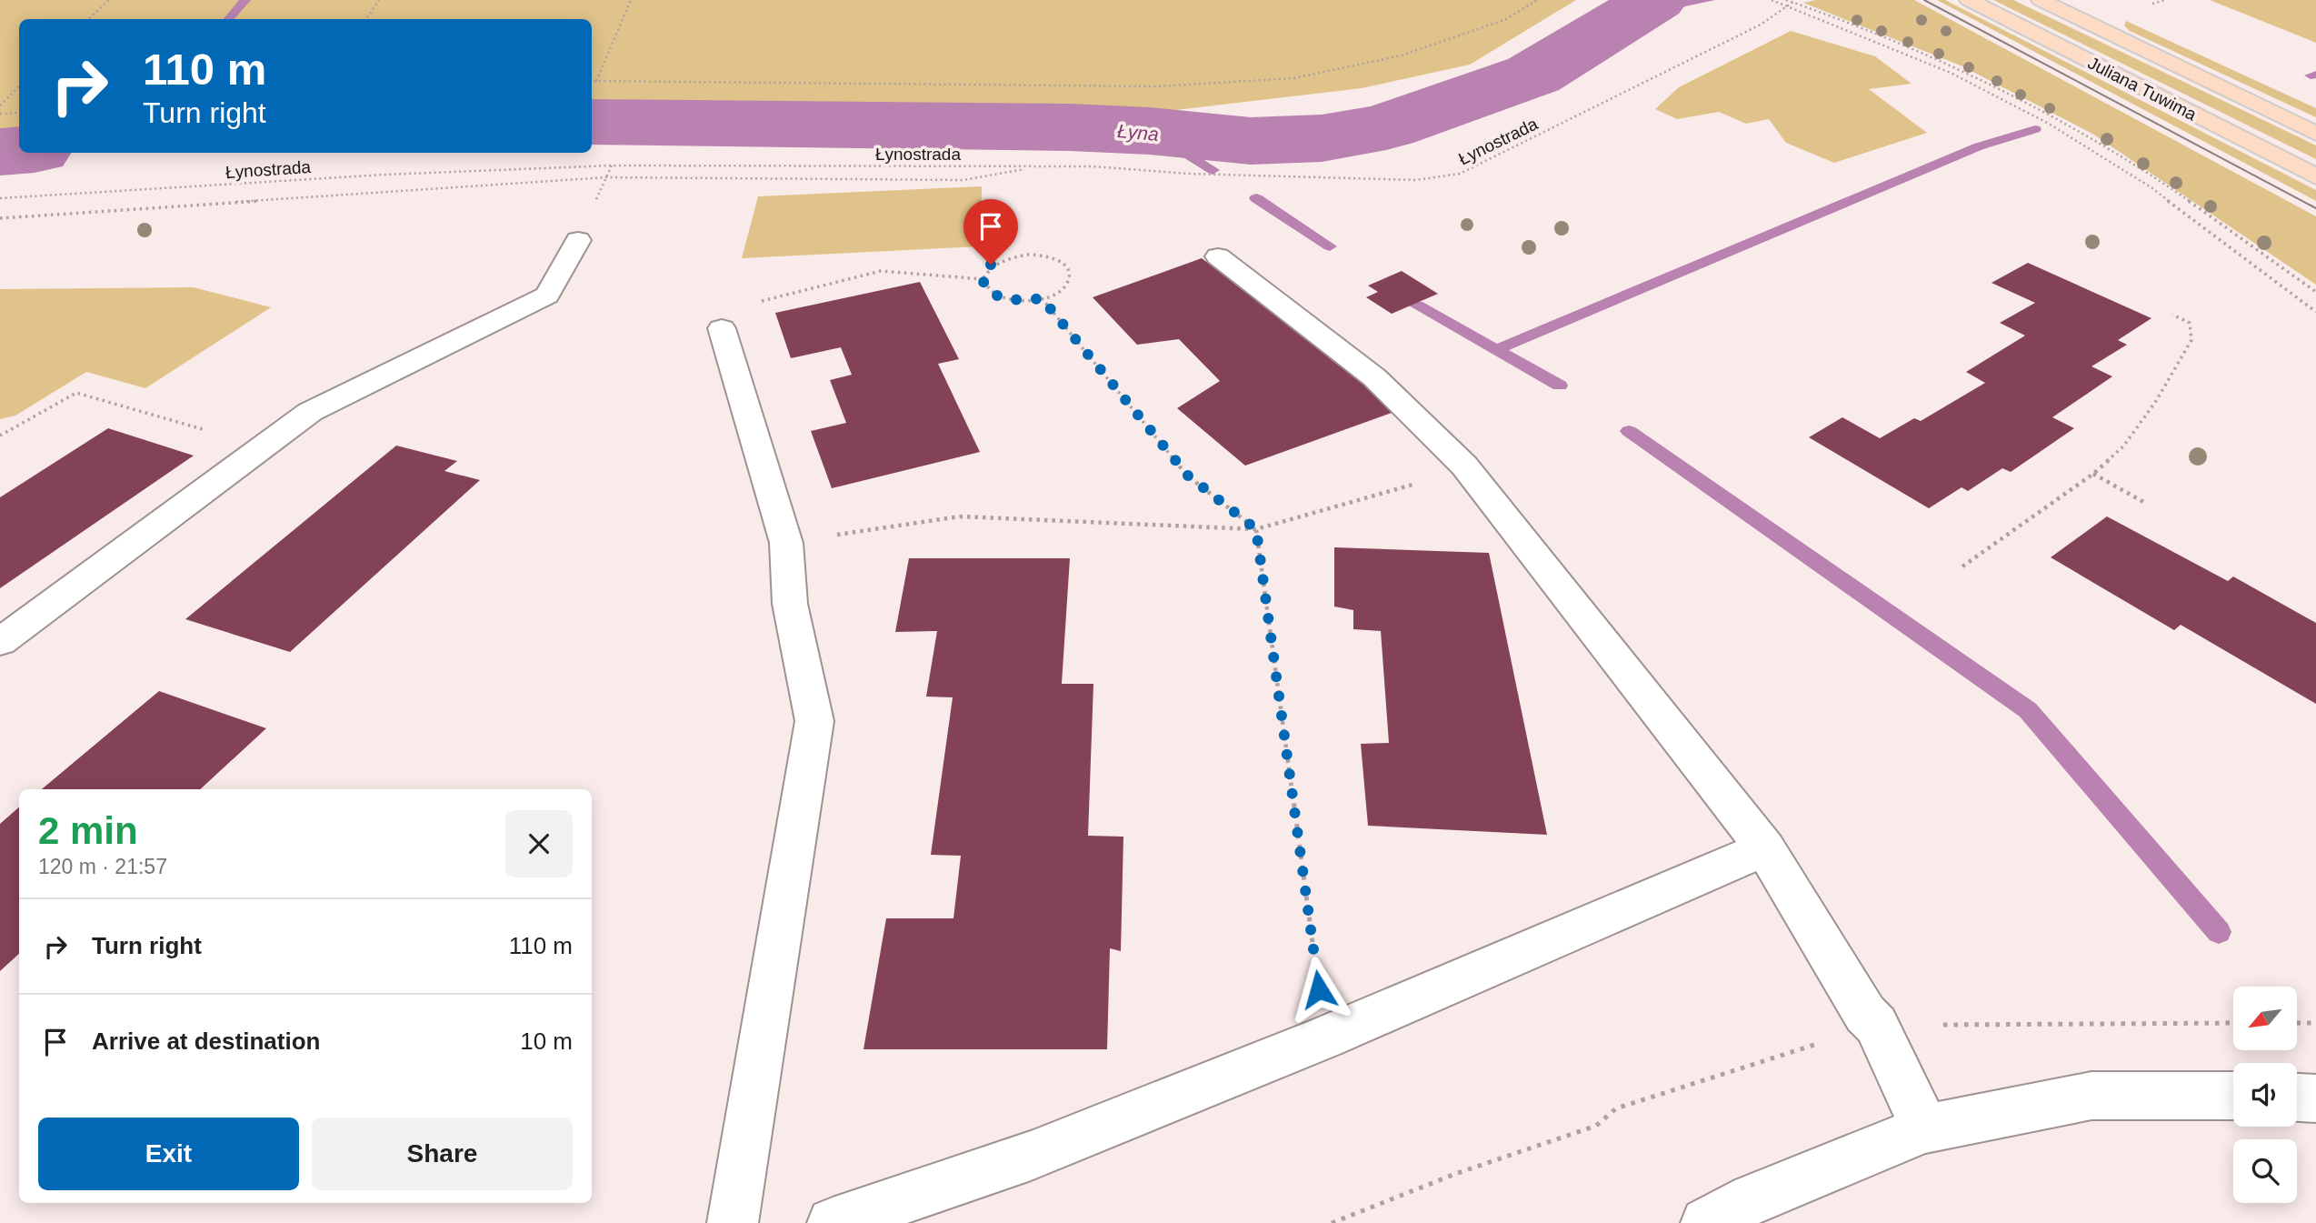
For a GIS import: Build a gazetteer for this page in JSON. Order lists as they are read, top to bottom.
{
  "streets": {
    "main road": ["Juliana Tuwima"],
    "path": ["Łynostrada"]
  },
  "water": ["Łyna"],
  "north": "bottom left",
  "page": {
    "turn": ["110 m", "Turn right"],
    "heading": ["2 min", "120 m · 21:57"],
    "list": [
      {
        "name": "Turn right",
        "value": "110 m"
      },
      {
        "name": "Arrive at destination",
        "value": "10 m"
      }
    ],
    "buttons": ["Exit", "Share"]
  }
}
